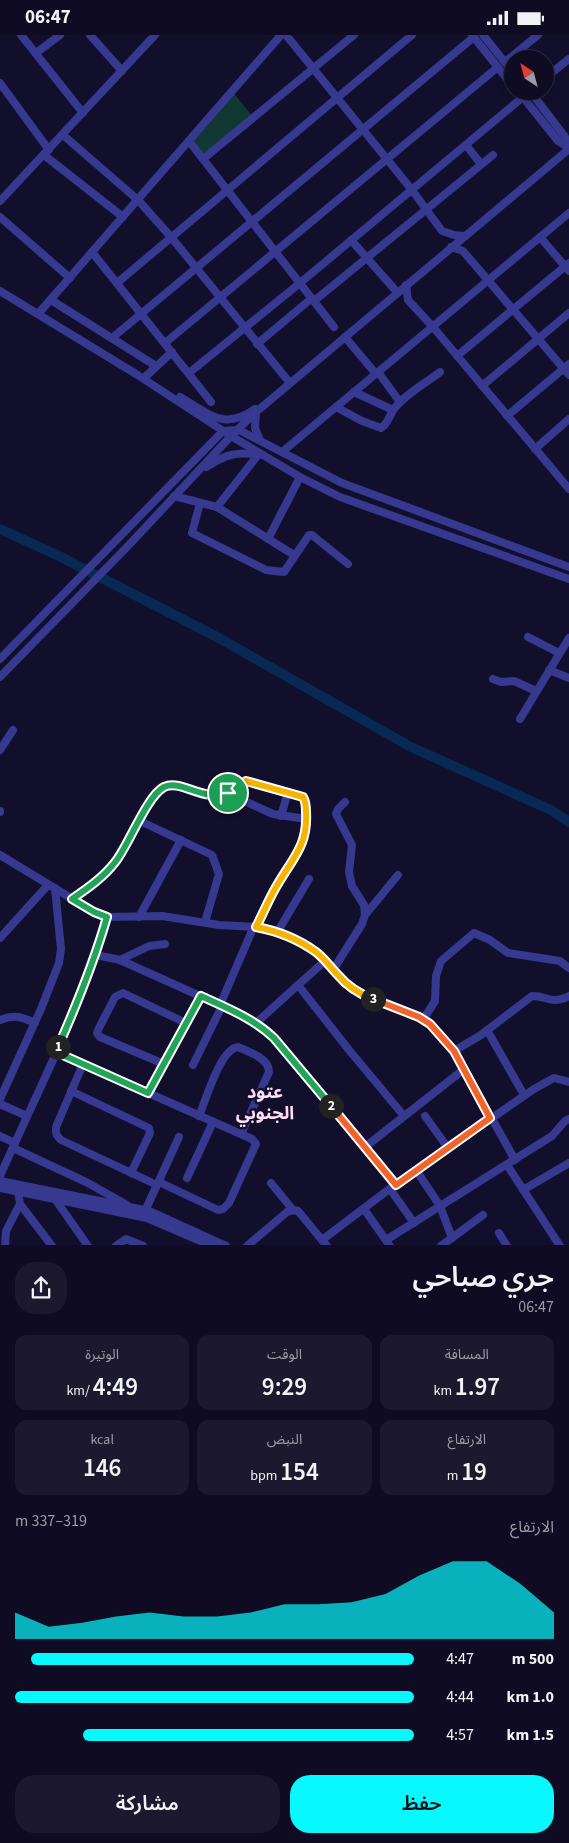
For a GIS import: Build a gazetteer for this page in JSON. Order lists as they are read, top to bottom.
{
  "districts": ["عتود الجنوبي"],
  "north": "top left",
  "page": {
    "status": "06:47",
    "pins": ["3", "1", "2"],
    "heading": ["جري صباحي", "06:47"],
    "stats": [
      ["المسافة", "1.97 km"],
      ["الوقت", "9:29"],
      ["الوتيرة", "4:49 /km"],
      ["الارتفاع", "19 m"],
      ["النبض", "154 bpm"],
      ["kcal", "146"]
    ],
    "chart": ["الارتفاع", "319–337 m"],
    "list": [
      {
        "name": "500 m",
        "note": "4:47"
      },
      {
        "name": "1.0 km",
        "note": "4:44"
      },
      {
        "name": "1.5 km",
        "note": "4:57"
      }
    ],
    "buttons": ["حفظ", "مشاركة"]
  }
}
